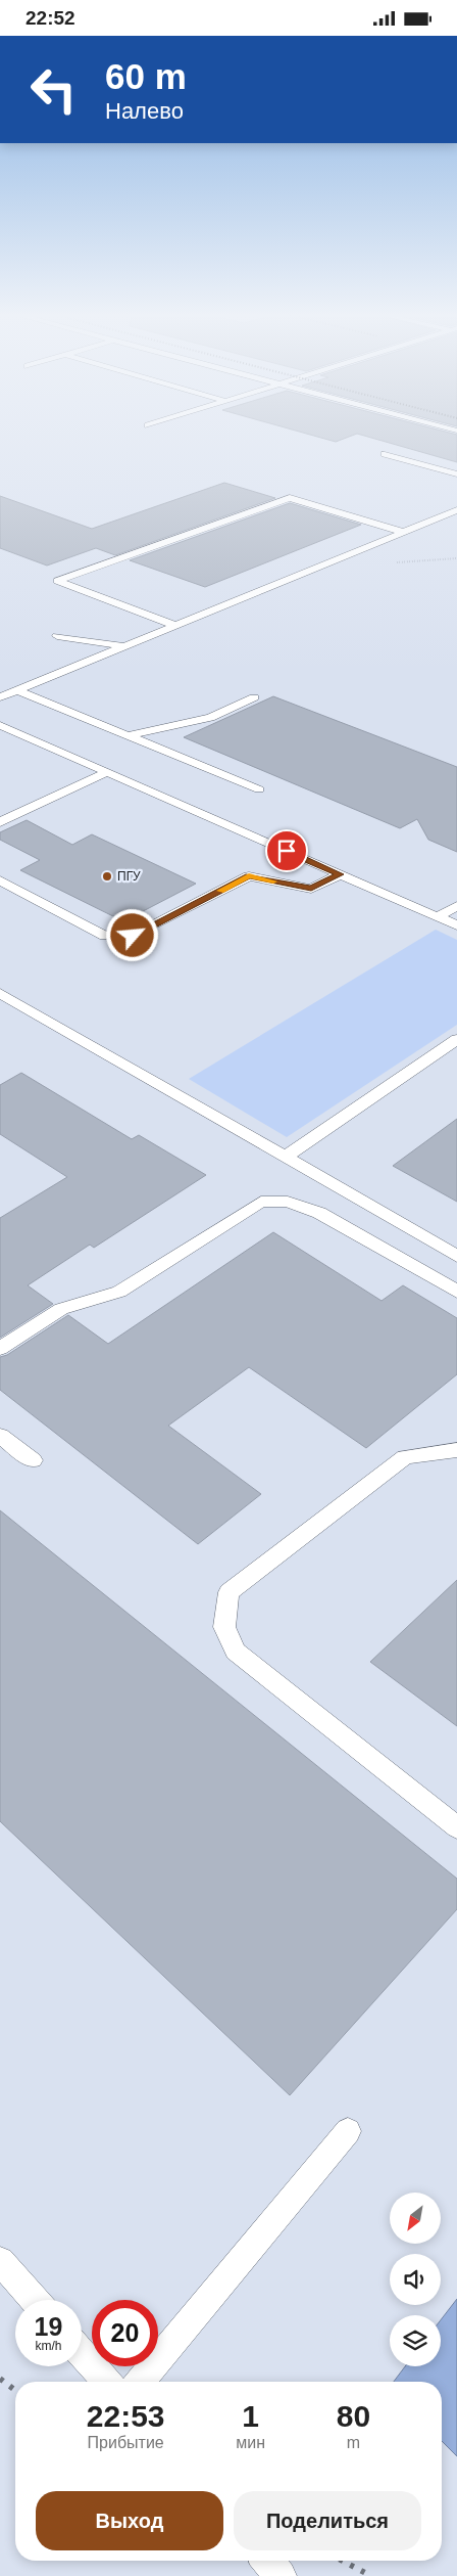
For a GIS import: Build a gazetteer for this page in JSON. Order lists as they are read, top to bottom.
{
  "places": ["ПГУ"],
  "north": "bottom left",
  "page": {
    "status": "22:52",
    "turn": ["60 m", "Налево"],
    "speed": "19 km/h",
    "limit": "20",
    "eta": [
      "22:53",
      "Прибытие",
      "1",
      "мин",
      "80",
      "m"
    ],
    "buttons": ["Выход", "Поделиться"]
  }
}
